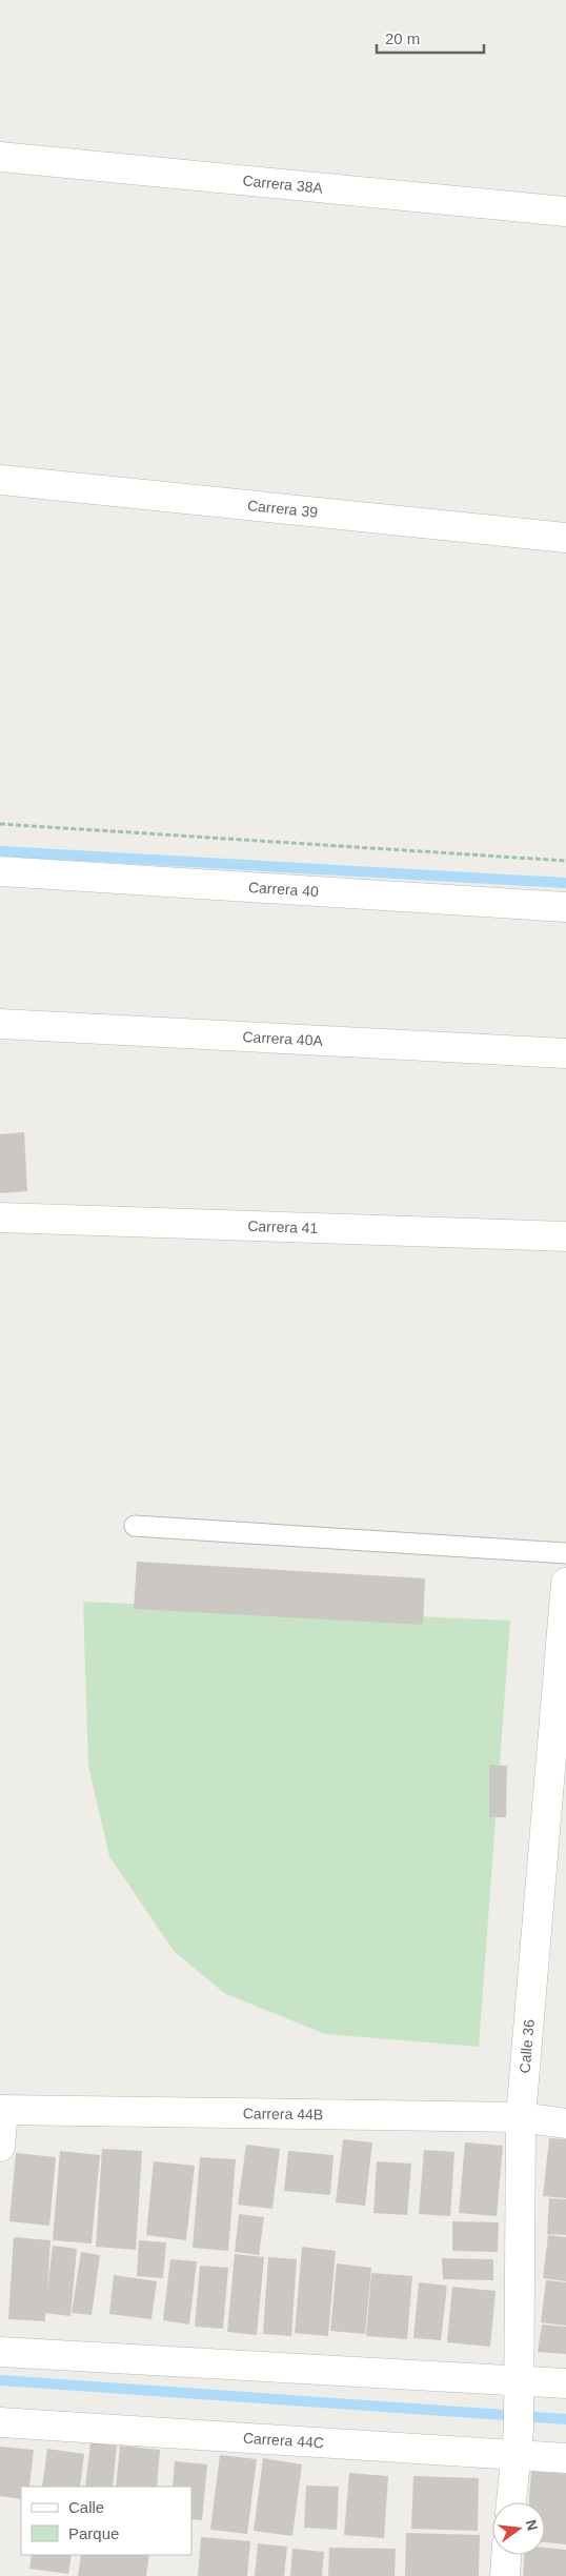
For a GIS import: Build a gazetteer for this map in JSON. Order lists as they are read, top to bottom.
{
  "streets": {
    "street": [
      "Carrera 38A",
      "Carrera 39",
      "Carrera 40",
      "Carrera 40A",
      "Carrera 41",
      "Calle 36",
      "Carrera 44B",
      "Carrera 44C"
    ]
  },
  "crossings": [
    ["Calle 36", "Carrera 44B"],
    ["Calle 36", "Carrera 44C"]
  ],
  "legend": ["Calle", "Parque"],
  "scale_bar": "20 m",
  "north": "right"
}
